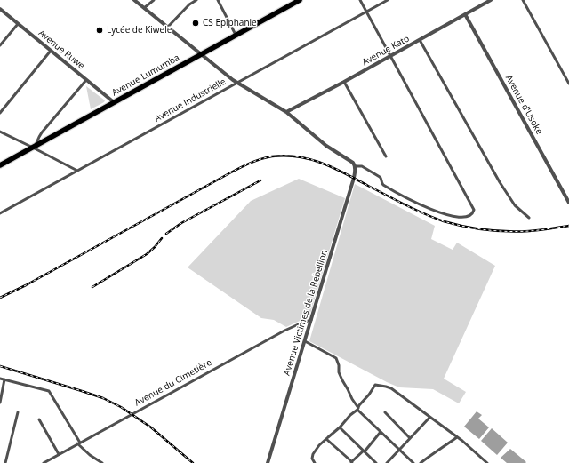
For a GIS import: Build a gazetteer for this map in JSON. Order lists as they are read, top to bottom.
{
  "streets": {
    "highway": ["Avenue Lumumba"],
    "street": [
      "Avenue Ruwe",
      "Avenue Kato",
      "Avenue Industrielle",
      "Avenue d'Usoke",
      "Avenue Victimes de la Rebellion",
      "Avenue du Cimetière"
    ]
  },
  "crossings": [
    ["Avenue Ruwe", "Avenue Lumumba"],
    ["Avenue Kato", "Avenue d'Usoke"],
    ["Avenue Victimes de la Rebellion", "Avenue du Cimetière"]
  ],
  "places": ["CS Epiphanie", "Lycée de Kiwele"]
}
